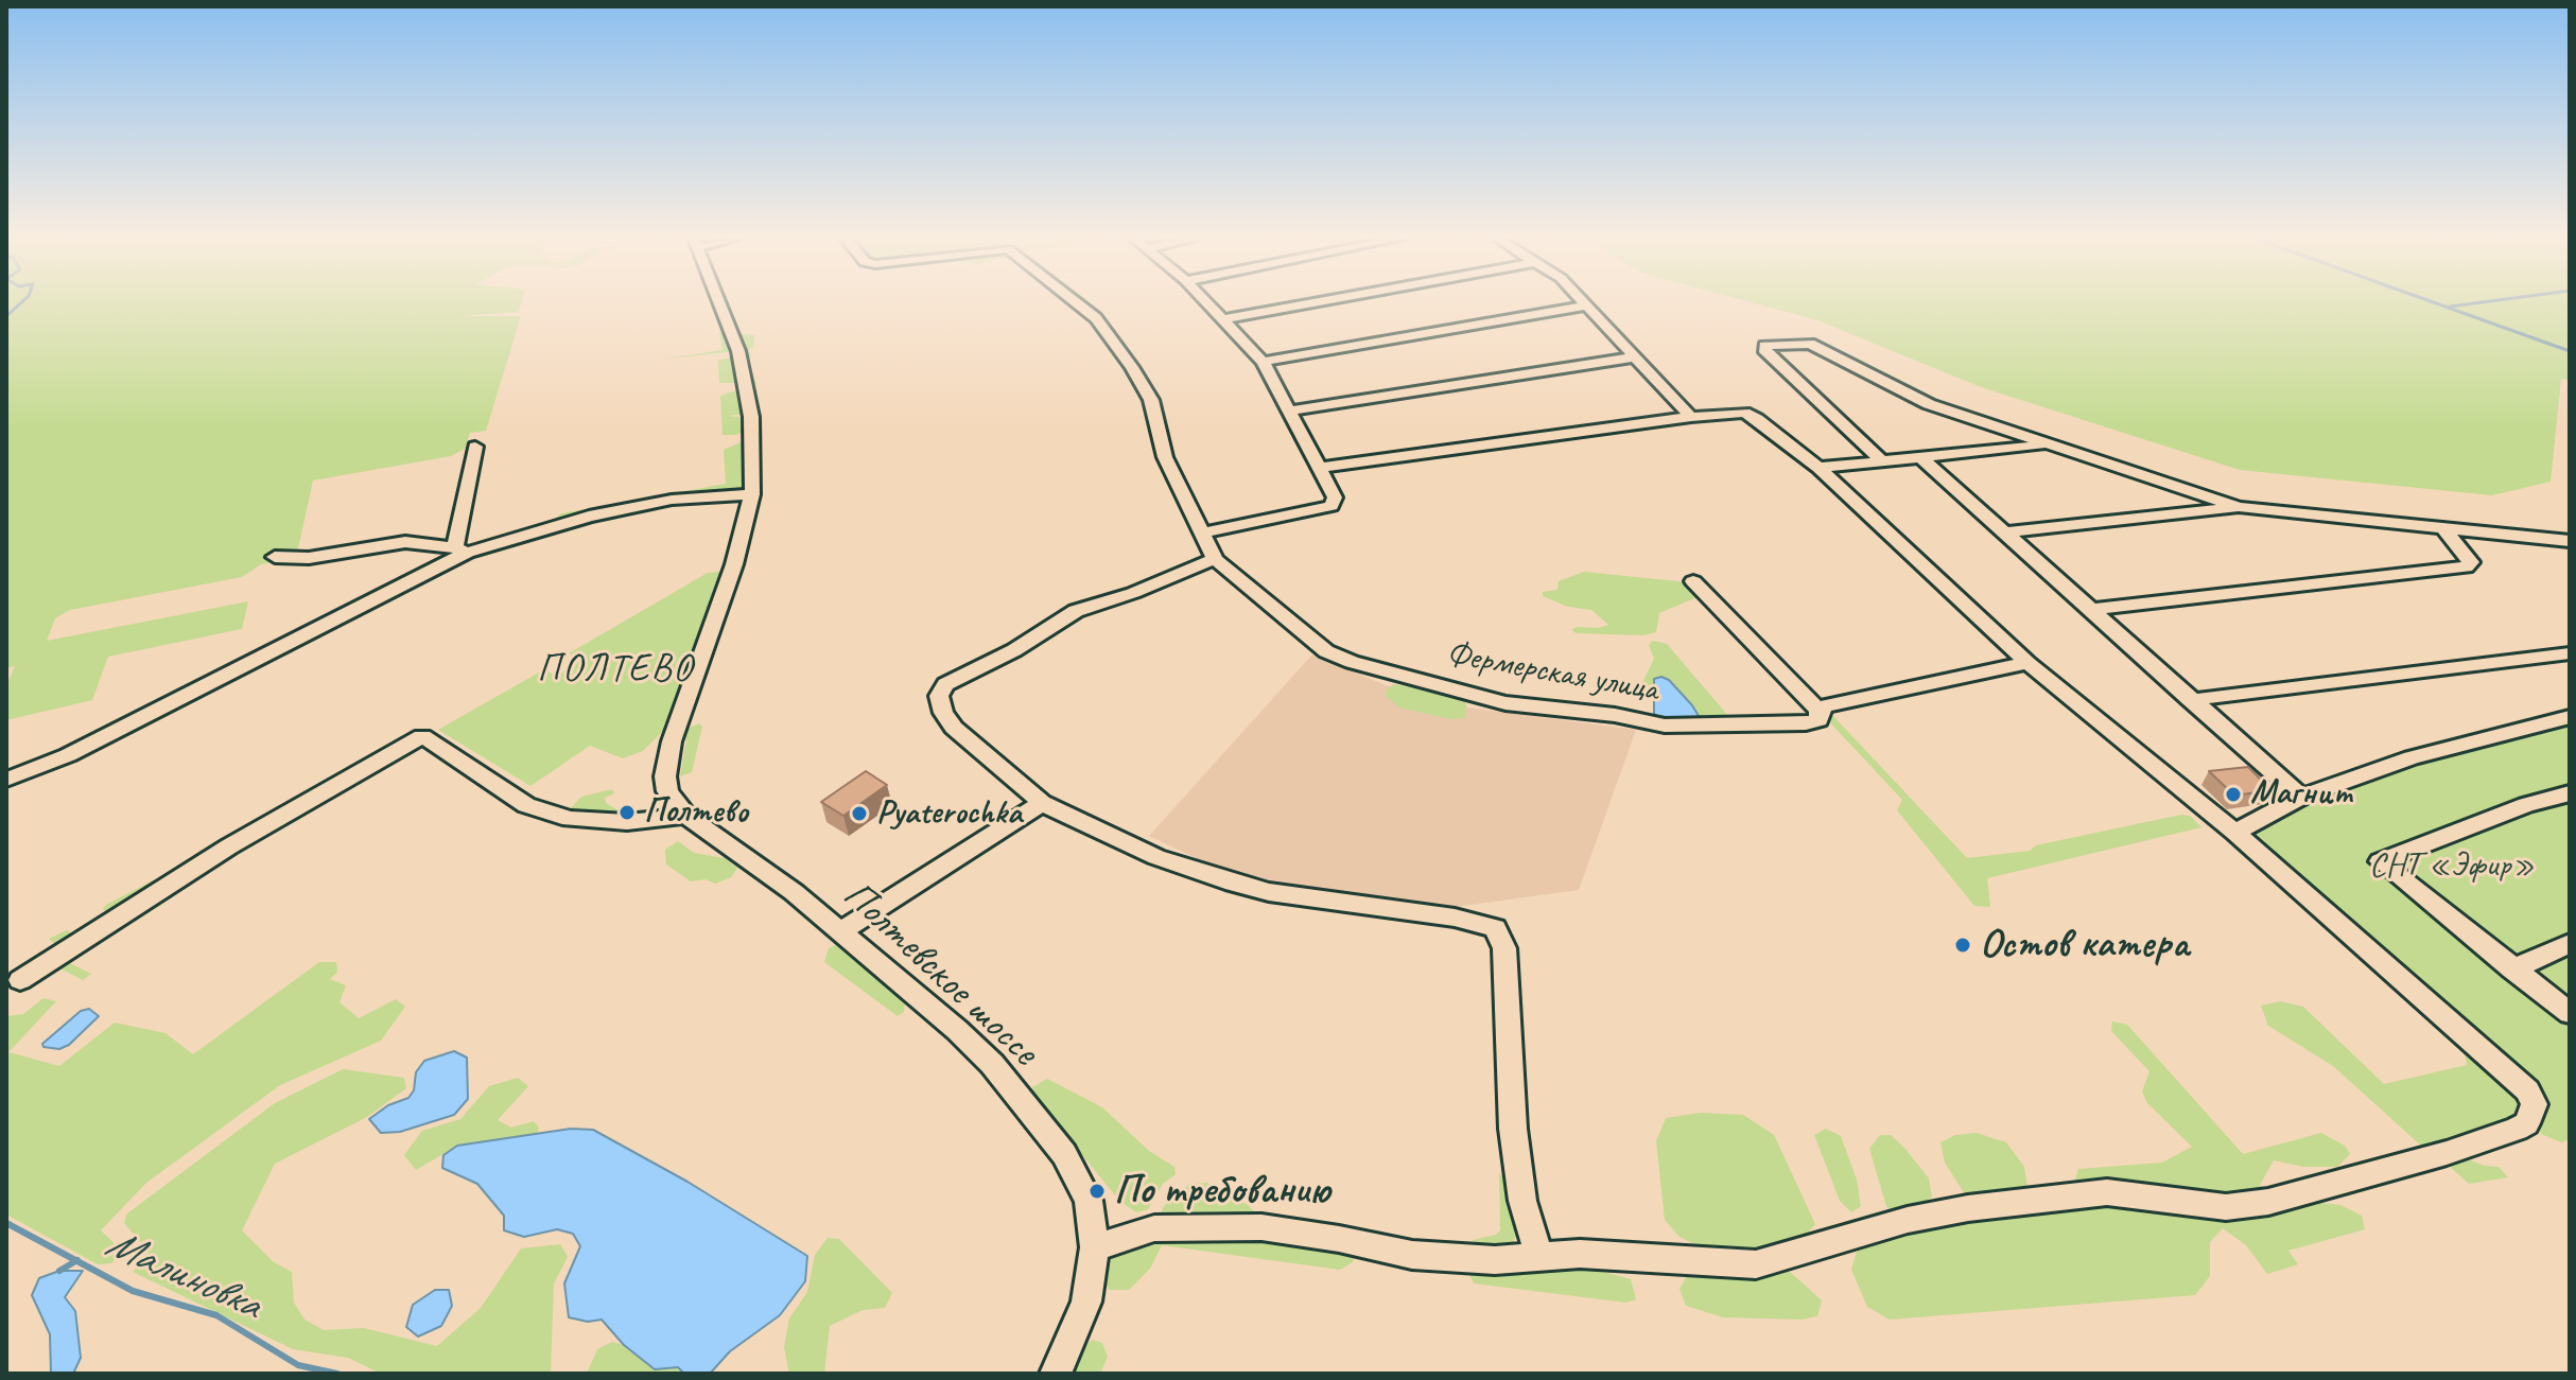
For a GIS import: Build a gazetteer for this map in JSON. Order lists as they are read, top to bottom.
{
  "streets": {
    "street": ["Фермерская улица", "Полтевское шоссе"]
  },
  "districts": ["ПОЛТЕВО"],
  "water": ["Малиновка"],
  "parks": ["СНТ «Эфир»"],
  "places": [
    "Магнит",
    "Полтево",
    "Pyaterochka",
    "Остов катера",
    "По требованию"
  ]
}
